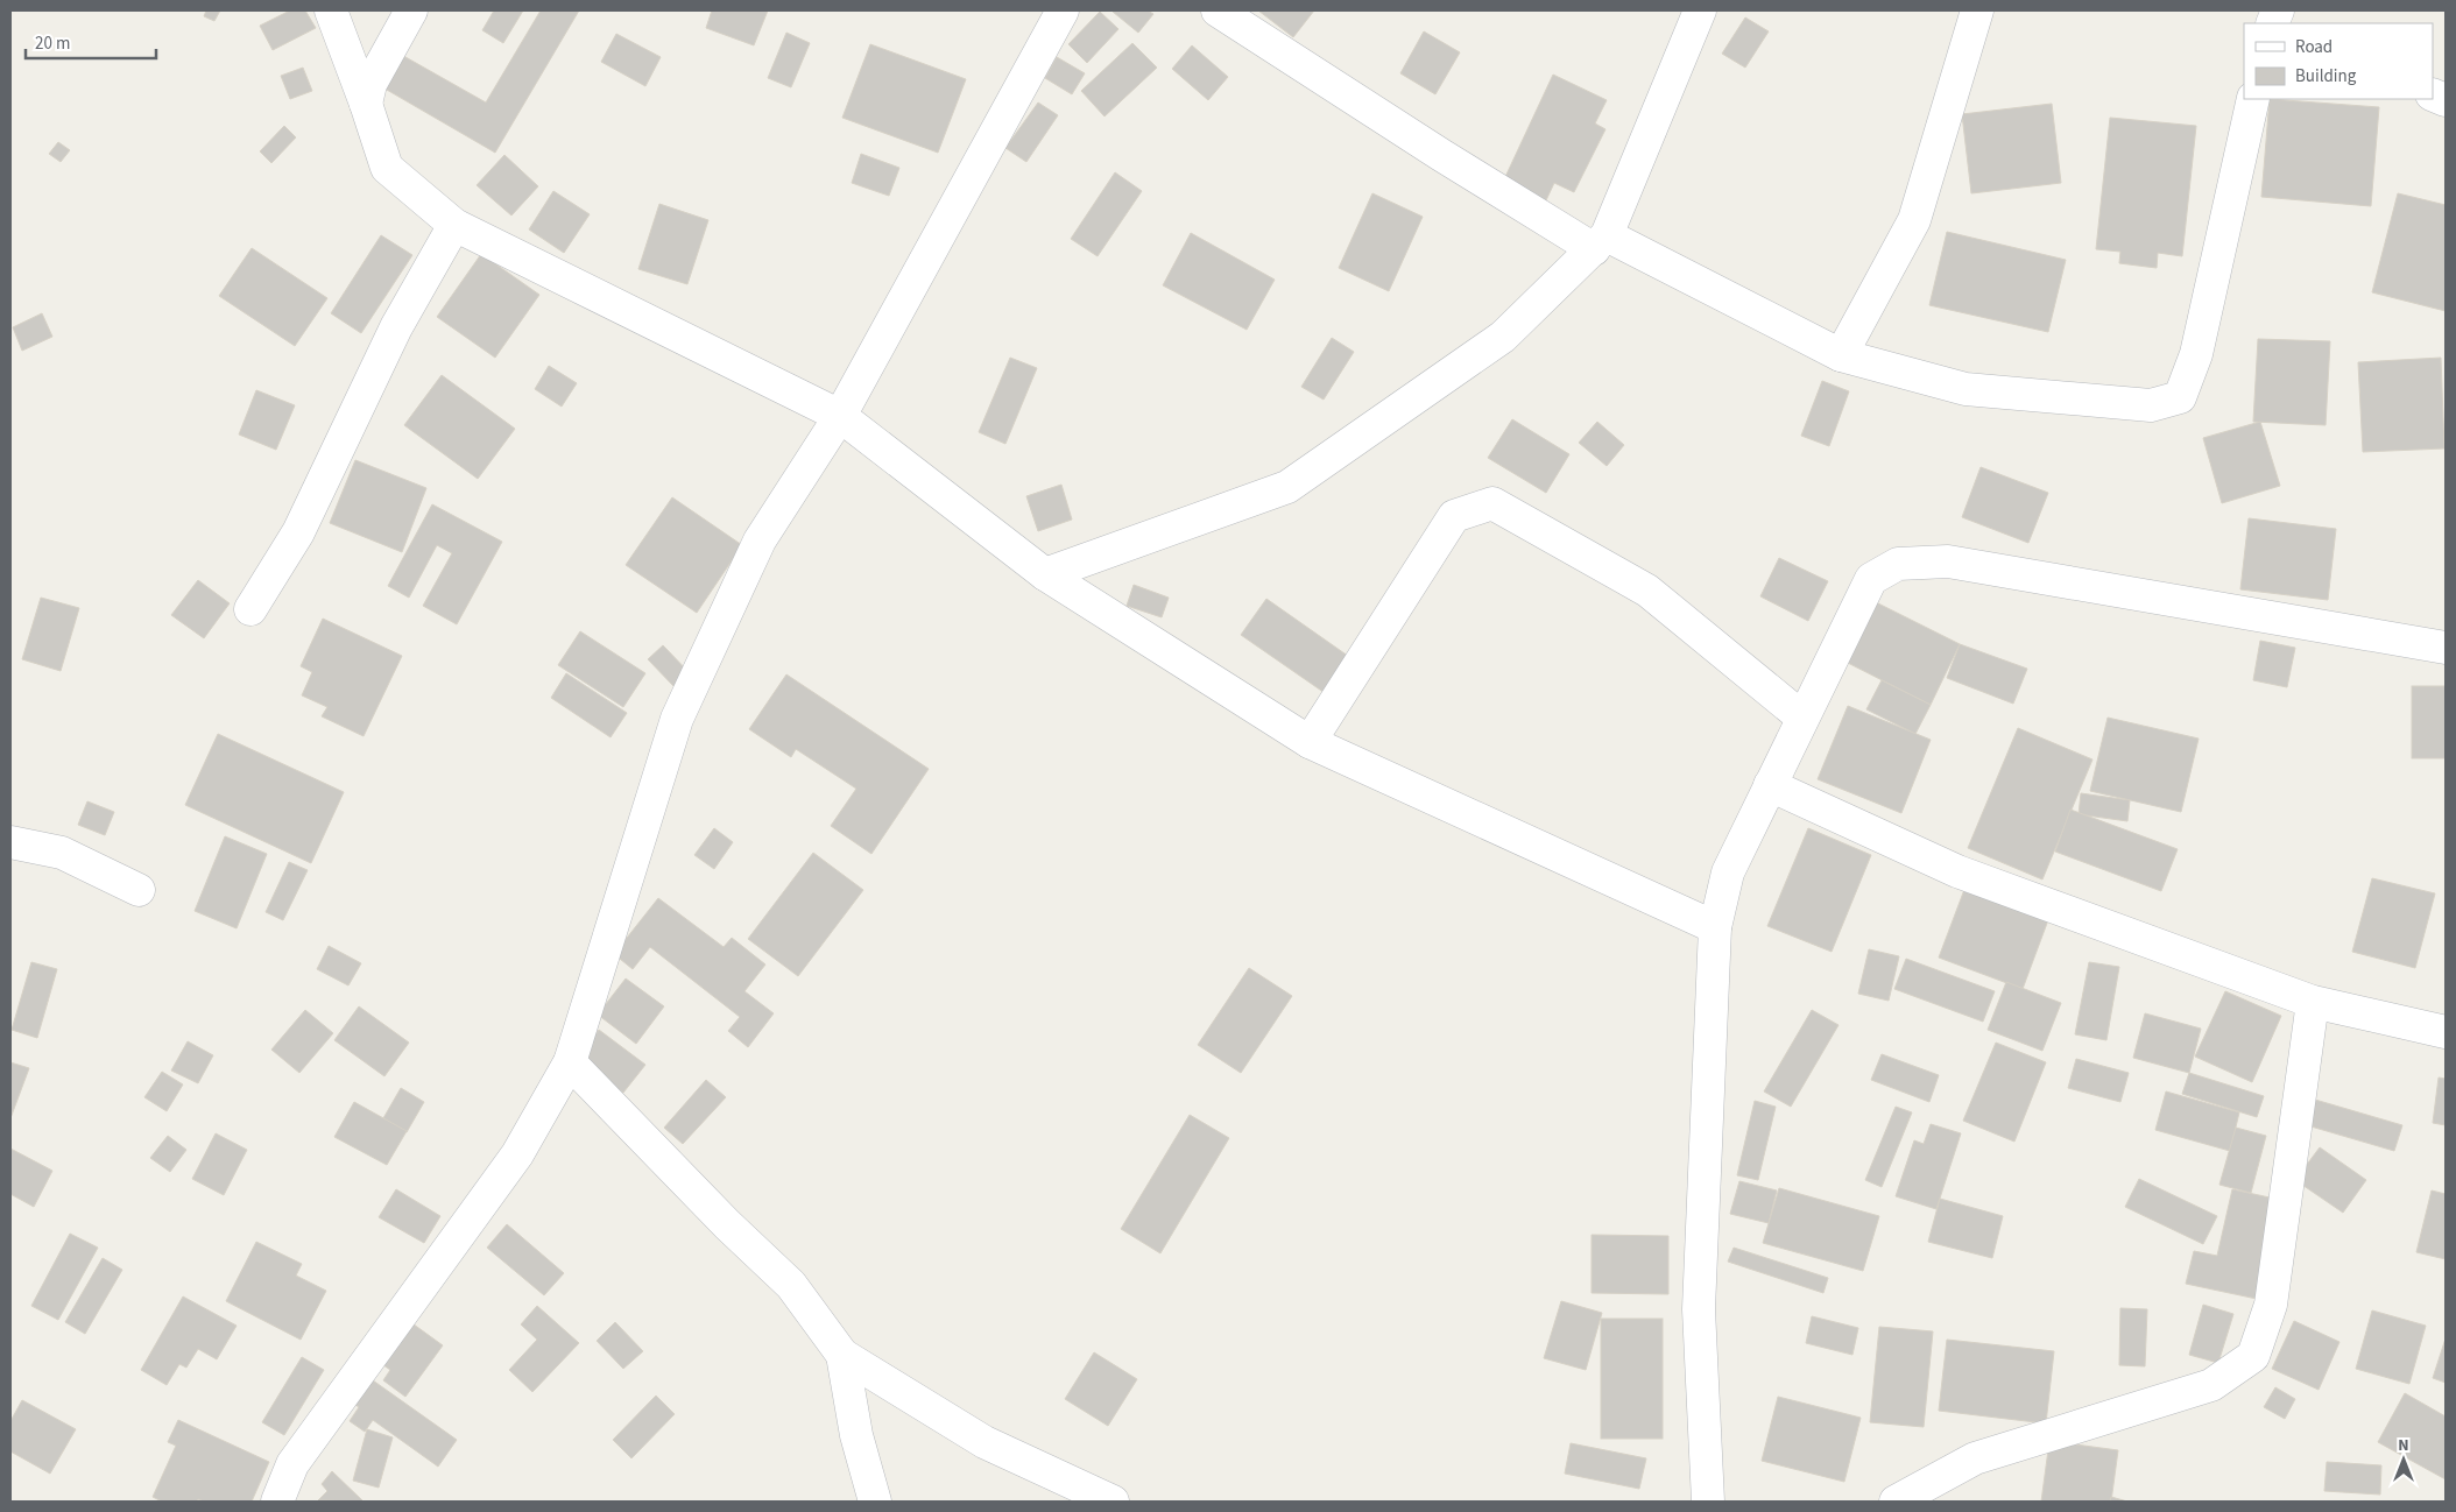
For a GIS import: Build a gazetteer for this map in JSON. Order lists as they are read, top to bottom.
{
  "legend": ["Road", "Building"],
  "scale_bar": "20 m",
  "north": "top"
}
